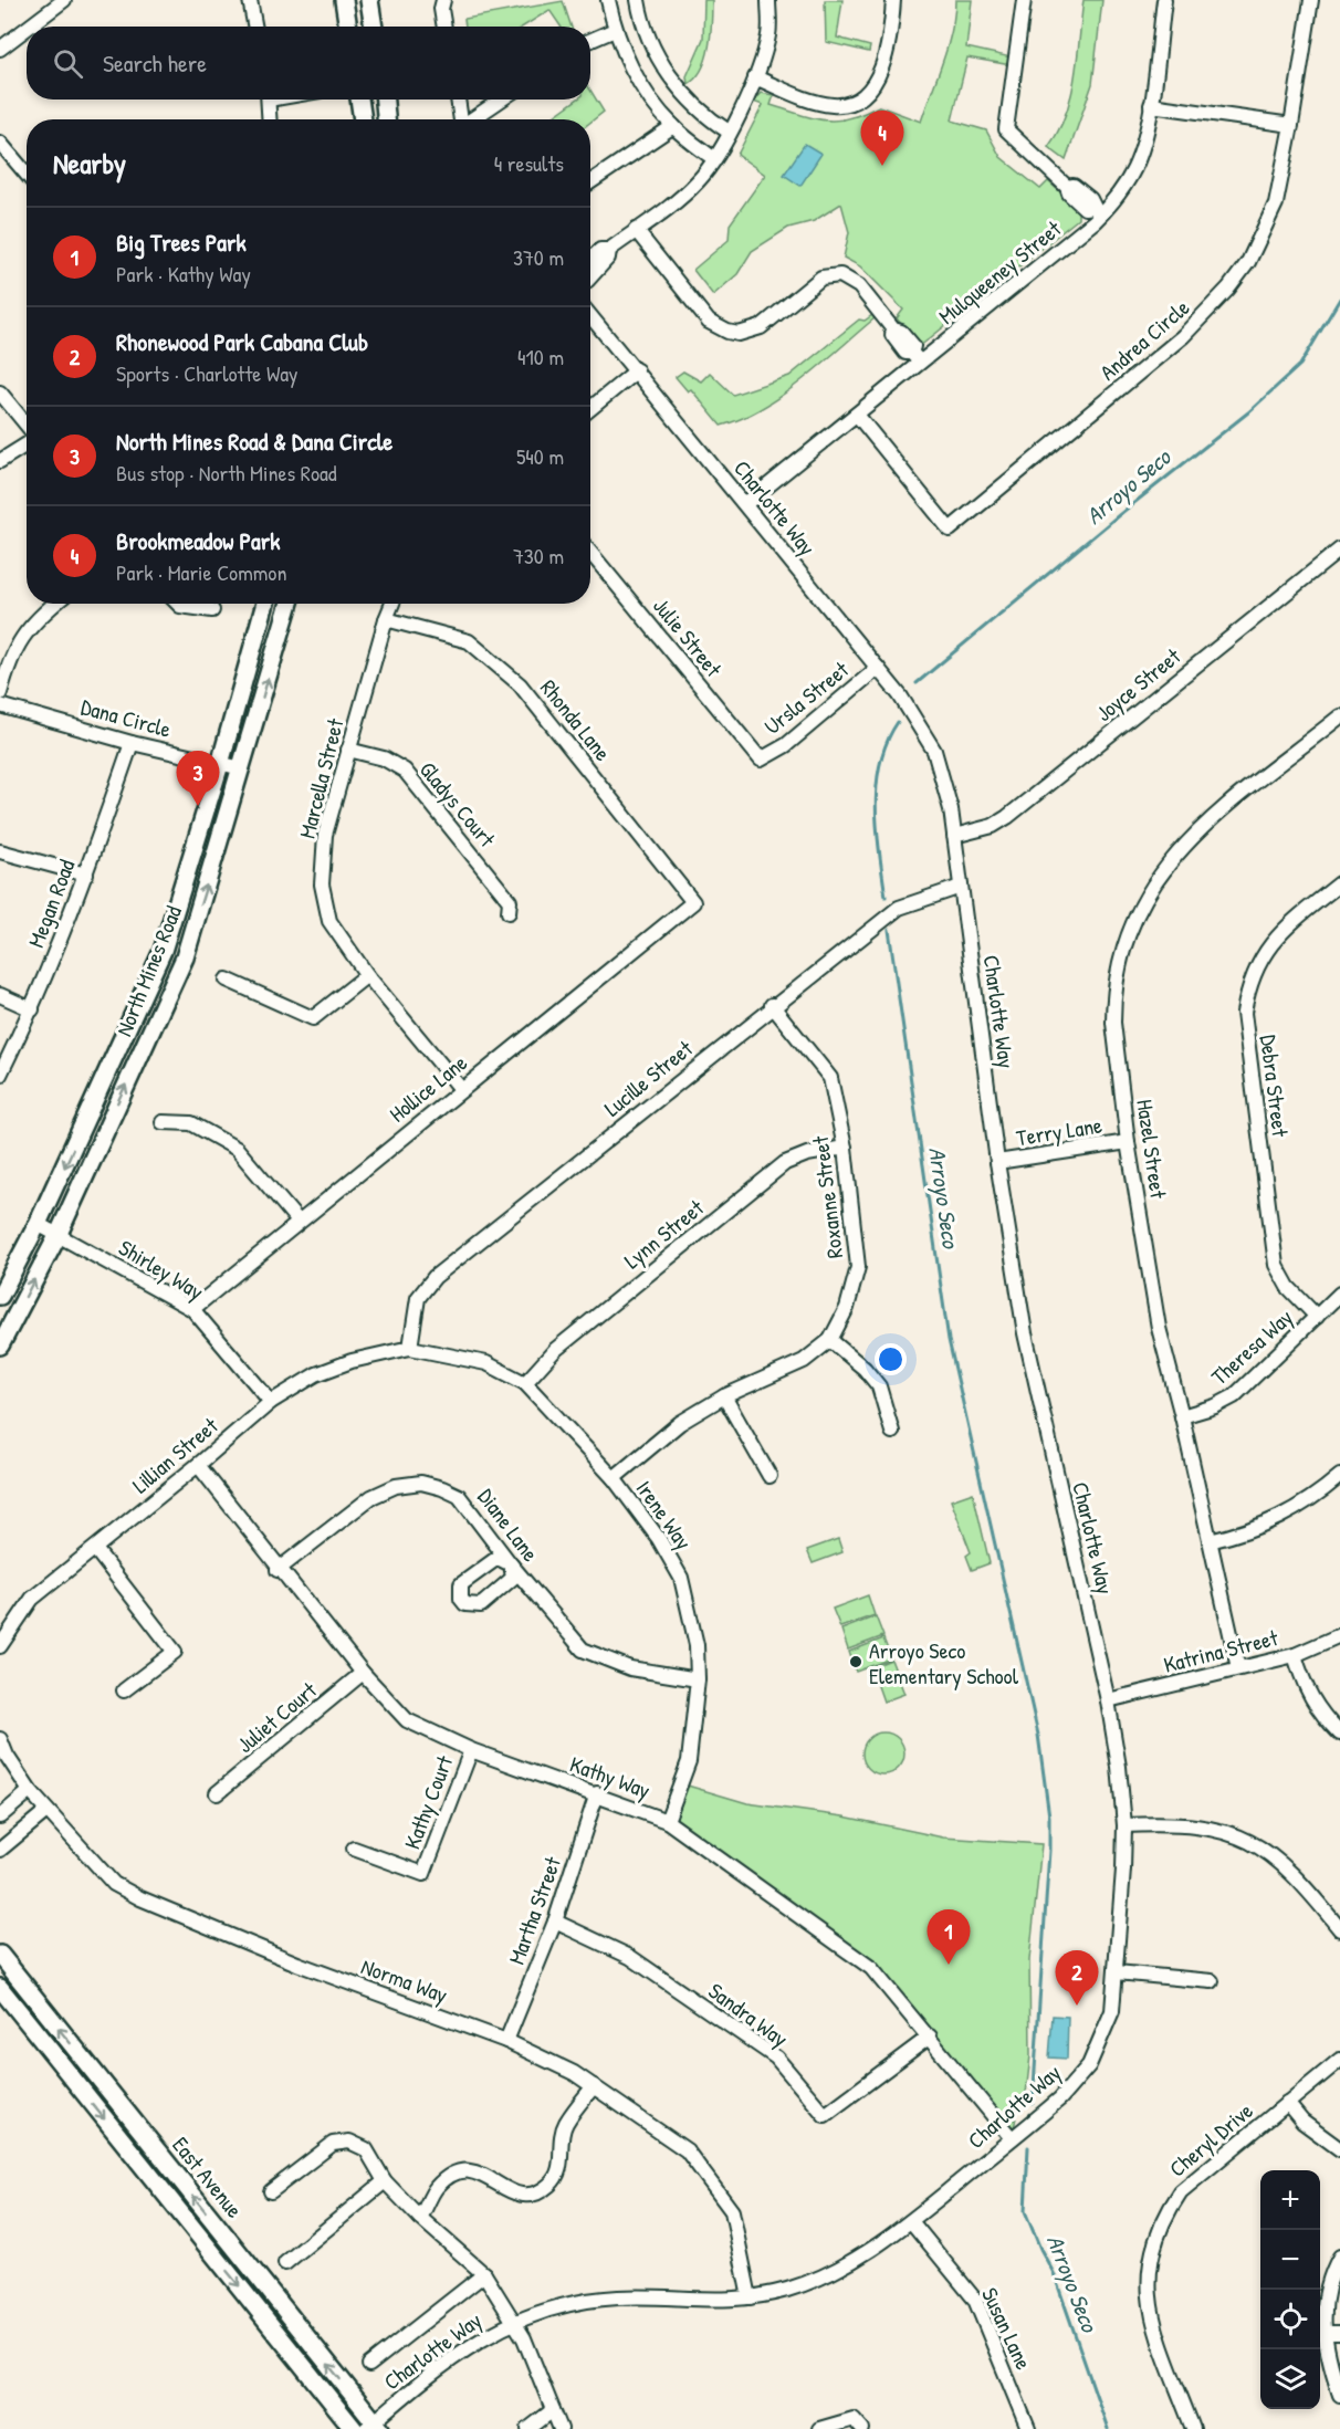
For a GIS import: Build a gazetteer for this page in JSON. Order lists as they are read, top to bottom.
{
  "streets": {
    "main road": ["North Mines Road", "East Avenue"],
    "street": [
      "Mulqueeney Street",
      "Andrea Circle",
      "Charlotte Way",
      "Julie Street",
      "Joyce Street",
      "Ursla Street",
      "Dana Circle",
      "Rhonda Lane",
      "Marcella Street",
      "Gladys Court",
      "Megan Road",
      "Lucille Street",
      "Debra Street",
      "Hollice Lane",
      "Terry Lane",
      "Hazel Street",
      "Roxanne Street",
      "Lynn Street",
      "Shirley Way",
      "Theresa Way",
      "Lillian Street",
      "Irene Way",
      "Diane Lane",
      "Katrina Street",
      "Juliet Court",
      "Kathy Way",
      "Kathy Court",
      "Martha Street",
      "Norma Way",
      "Sandra Way",
      "Cheryl Drive",
      "Susan Lane"
    ]
  },
  "crossings": [
    ["Mulqueeney Street", "Andrea Circle"],
    ["Mulqueeney Street", "Charlotte Way"],
    ["Charlotte Way", "Joyce Street"],
    ["Charlotte Way", "Ursla Street"],
    ["Charlotte Way", "Lucille Street"],
    ["Charlotte Way", "Terry Lane"],
    ["Charlotte Way", "Katrina Street"],
    ["Charlotte Way", "Kathy Way"],
    ["Charlotte Way", "Norma Way"],
    ["Charlotte Way", "East Avenue"],
    ["Charlotte Way", "Susan Lane"],
    ["Julie Street", "Ursla Street"],
    ["Dana Circle", "Megan Road"],
    ["Dana Circle", "North Mines Road"],
    ["Rhonda Lane", "Marcella Street"],
    ["Rhonda Lane", "Hollice Lane"],
    ["Marcella Street", "Gladys Court"],
    ["Marcella Street", "Hollice Lane"],
    ["North Mines Road", "Shirley Way"],
    ["Lucille Street", "Roxanne Street"],
    ["Lucille Street", "Lillian Street"],
    ["Lucille Street", "Irene Way"],
    ["Debra Street", "Theresa Way"],
    ["Hollice Lane", "Shirley Way"],
    ["Terry Lane", "Hazel Street"],
    ["Hazel Street", "Theresa Way"],
    ["Hazel Street", "Katrina Street"],
    ["Roxanne Street", "Lynn Street"],
    ["Roxanne Street", "Irene Way"],
    ["Lynn Street", "Irene Way"],
    ["Shirley Way", "Lillian Street"],
    ["Lillian Street", "Irene Way"],
    ["Lillian Street", "Kathy Way"],
    ["Irene Way", "Diane Lane"],
    ["Irene Way", "Kathy Way"],
    ["Diane Lane", "Kathy Way"],
    ["Juliet Court", "Kathy Way"],
    ["Kathy Way", "Kathy Court"],
    ["Kathy Way", "Martha Street"],
    ["Kathy Way", "Sandra Way"],
    ["Martha Street", "Norma Way"],
    ["Martha Street", "Sandra Way"]
  ],
  "water": ["Arroyo Seco"],
  "places": ["Arroyo Seco Elementary School"],
  "page": {
    "search": "Search here",
    "pins": [
      "4",
      "3",
      "1",
      "2"
    ],
    "heading": ["Nearby", "4 results"],
    "list": [
      {
        "mark": "1",
        "name": "Big Trees Park",
        "note": "Park · Kathy Way",
        "value": "370 m"
      },
      {
        "mark": "2",
        "name": "Rhonewood Park Cabana Club",
        "note": "Sports · Charlotte Way",
        "value": "410 m"
      },
      {
        "mark": "3",
        "name": "North Mines Road & Dana Circle",
        "note": "Bus stop · North Mines Road",
        "value": "540 m"
      },
      {
        "mark": "4",
        "name": "Brookmeadow Park",
        "note": "Park · Marie Common",
        "value": "730 m"
      }
    ],
    "map_buttons": ["+", "−"]
  }
}
